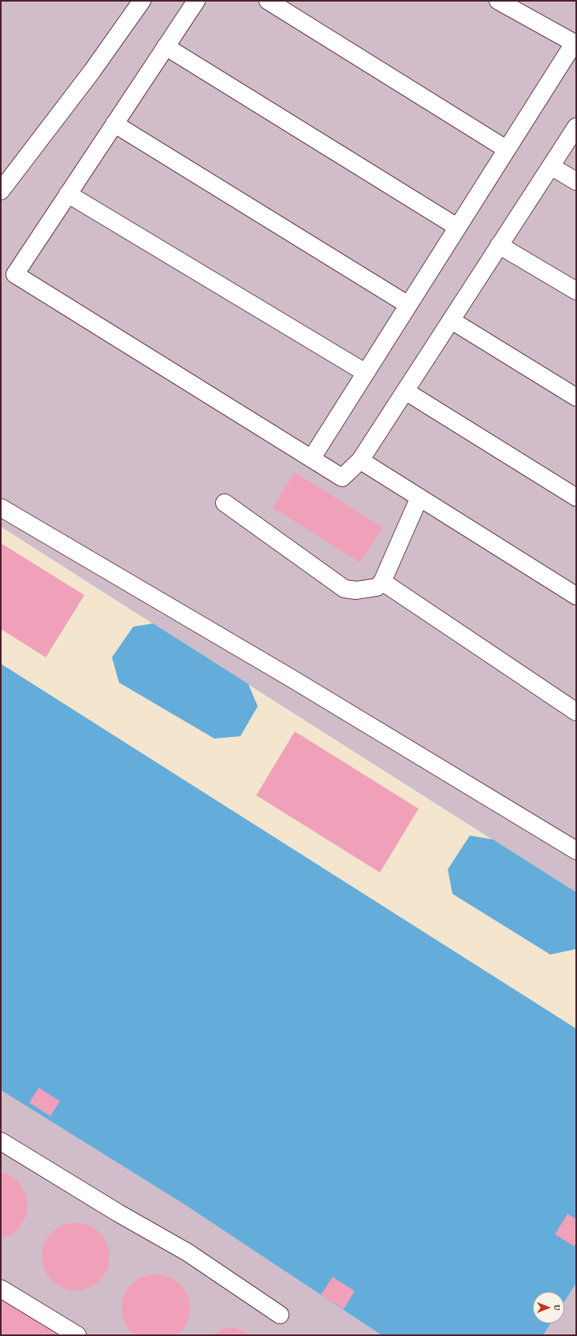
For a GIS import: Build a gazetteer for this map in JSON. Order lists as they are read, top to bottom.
{
  "north": "right"
}
